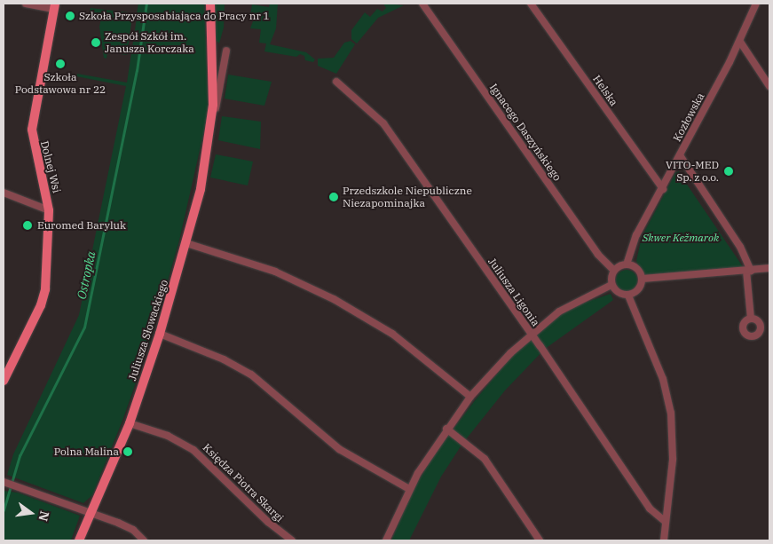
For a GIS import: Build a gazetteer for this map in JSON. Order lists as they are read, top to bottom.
{
  "streets": {
    "main road": ["Dolnej Wsi", "Juliusza Słowackiego"],
    "street": [
      "Helska",
      "Kozłowska",
      "Ignacego Daszyńskiego",
      "Juliusza Ligonia",
      "Księdza Piotra Skargi"
    ]
  },
  "crossings": [
    ["Helska", "Kozłowska"],
    ["Kozłowska", "Ignacego Daszyńskiego"],
    ["Juliusza Słowackiego", "Księdza Piotra Skargi"]
  ],
  "water": ["Ostropka"],
  "parks": ["Skwer Kežmarok"],
  "places": [
    "Szkoła Przysposabiająca do Pracy nr 1",
    "Zespół Szkół im. Janusza Korczaka",
    "Szkoła Podstawowa nr 22",
    "VITO-MED Sp. z o.o.",
    "Przedszkole Niepubliczne Niezapominajka",
    "Euromed Baryluk",
    "Polna Malina"
  ],
  "north": "right"
}
